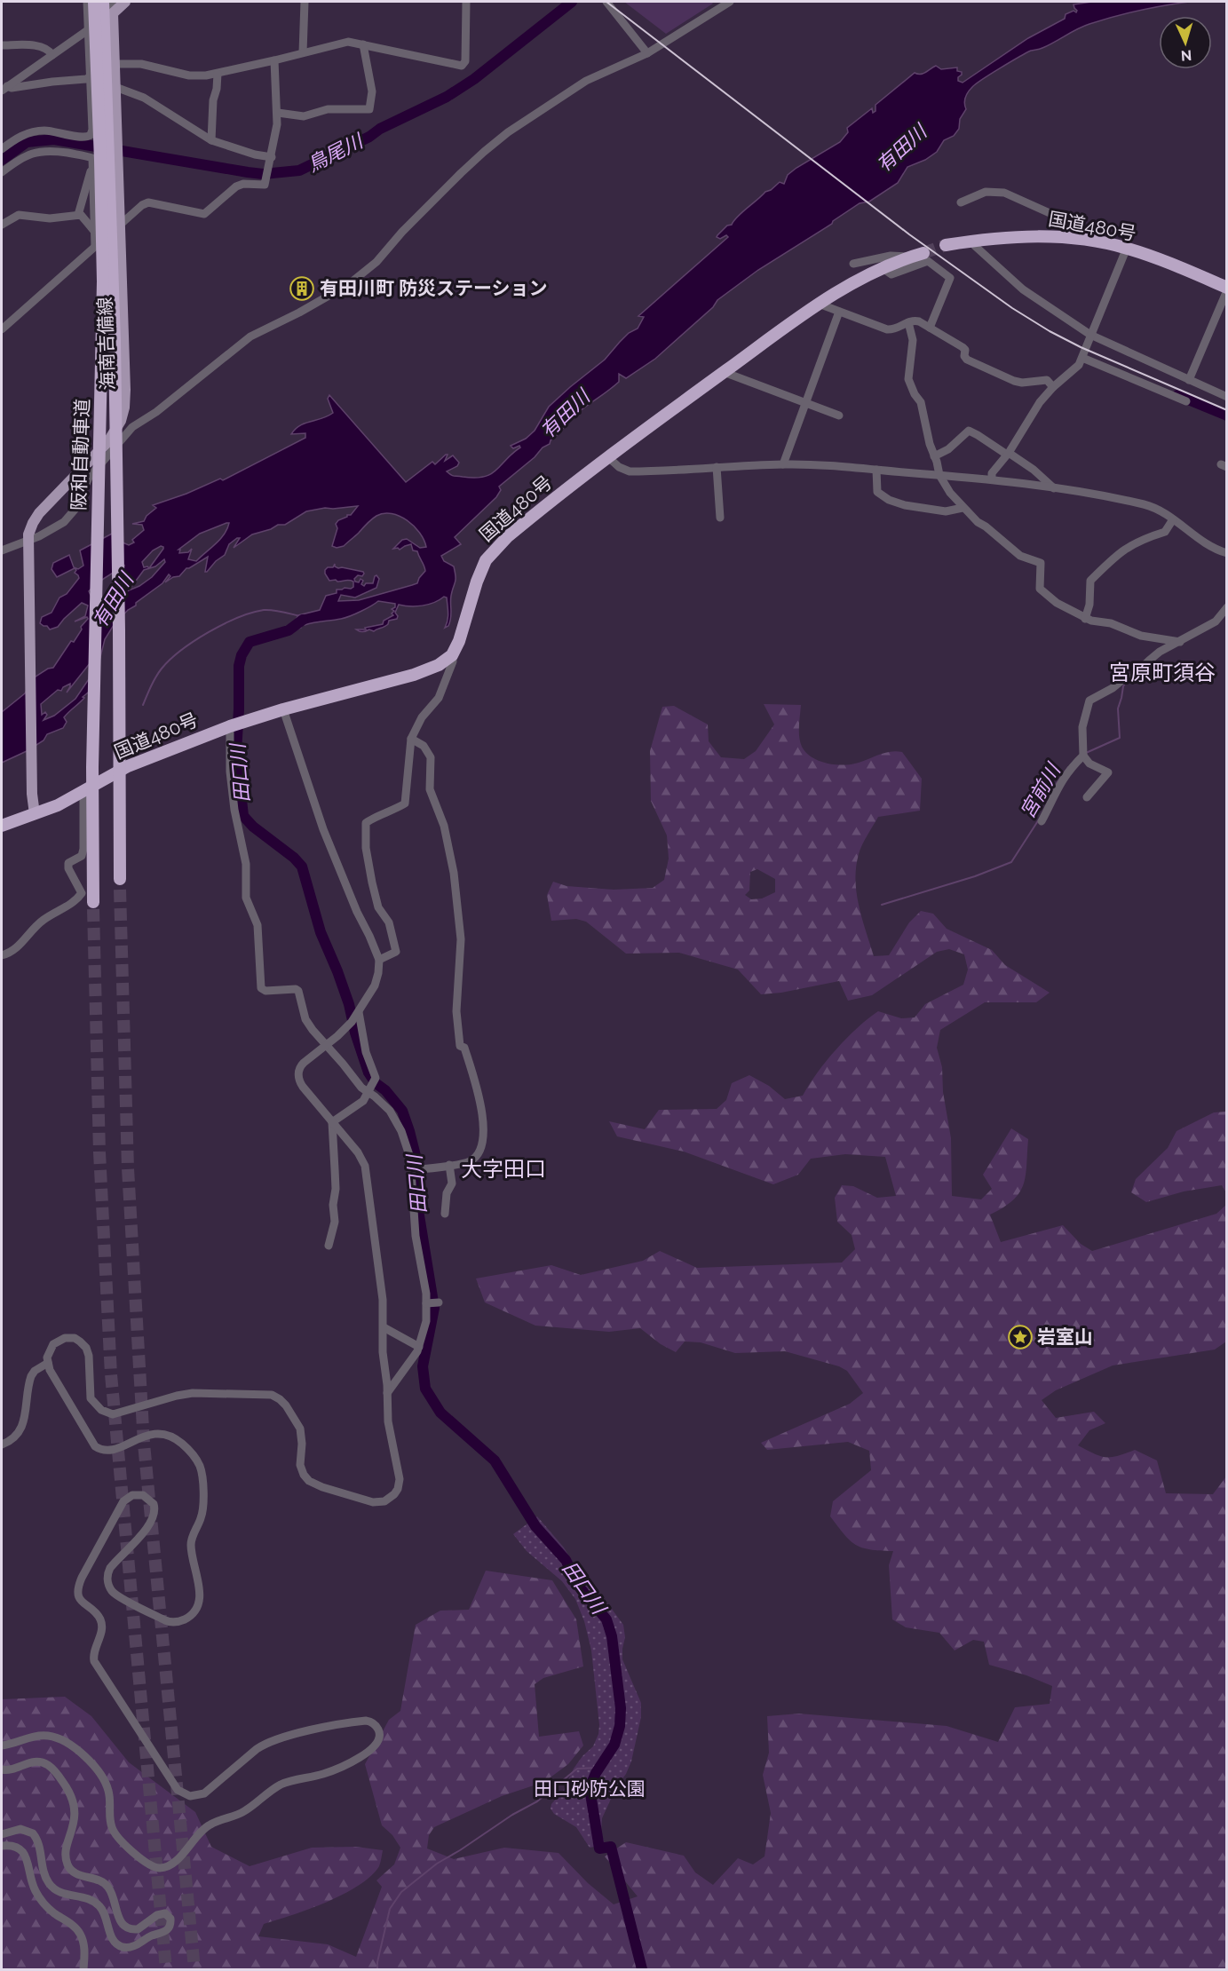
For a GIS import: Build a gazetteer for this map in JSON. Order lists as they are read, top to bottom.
{
  "streets": {
    "highway": ["国道480号", "阪和自動車道"],
    "main road": ["海南吉備線"]
  },
  "crossings": [
    ["国道480号", "海南吉備線"]
  ],
  "districts": ["宮原町須谷", "大字田口"],
  "water": [
    "有田川",
    "鳥尾川",
    "田口川",
    "宮前川"
  ],
  "parks": ["田口砂防公園"],
  "places": {
    "building": ["有田川町 防災ステーション"],
    "place": ["岩室山"]
  },
  "north": "bottom"
}
